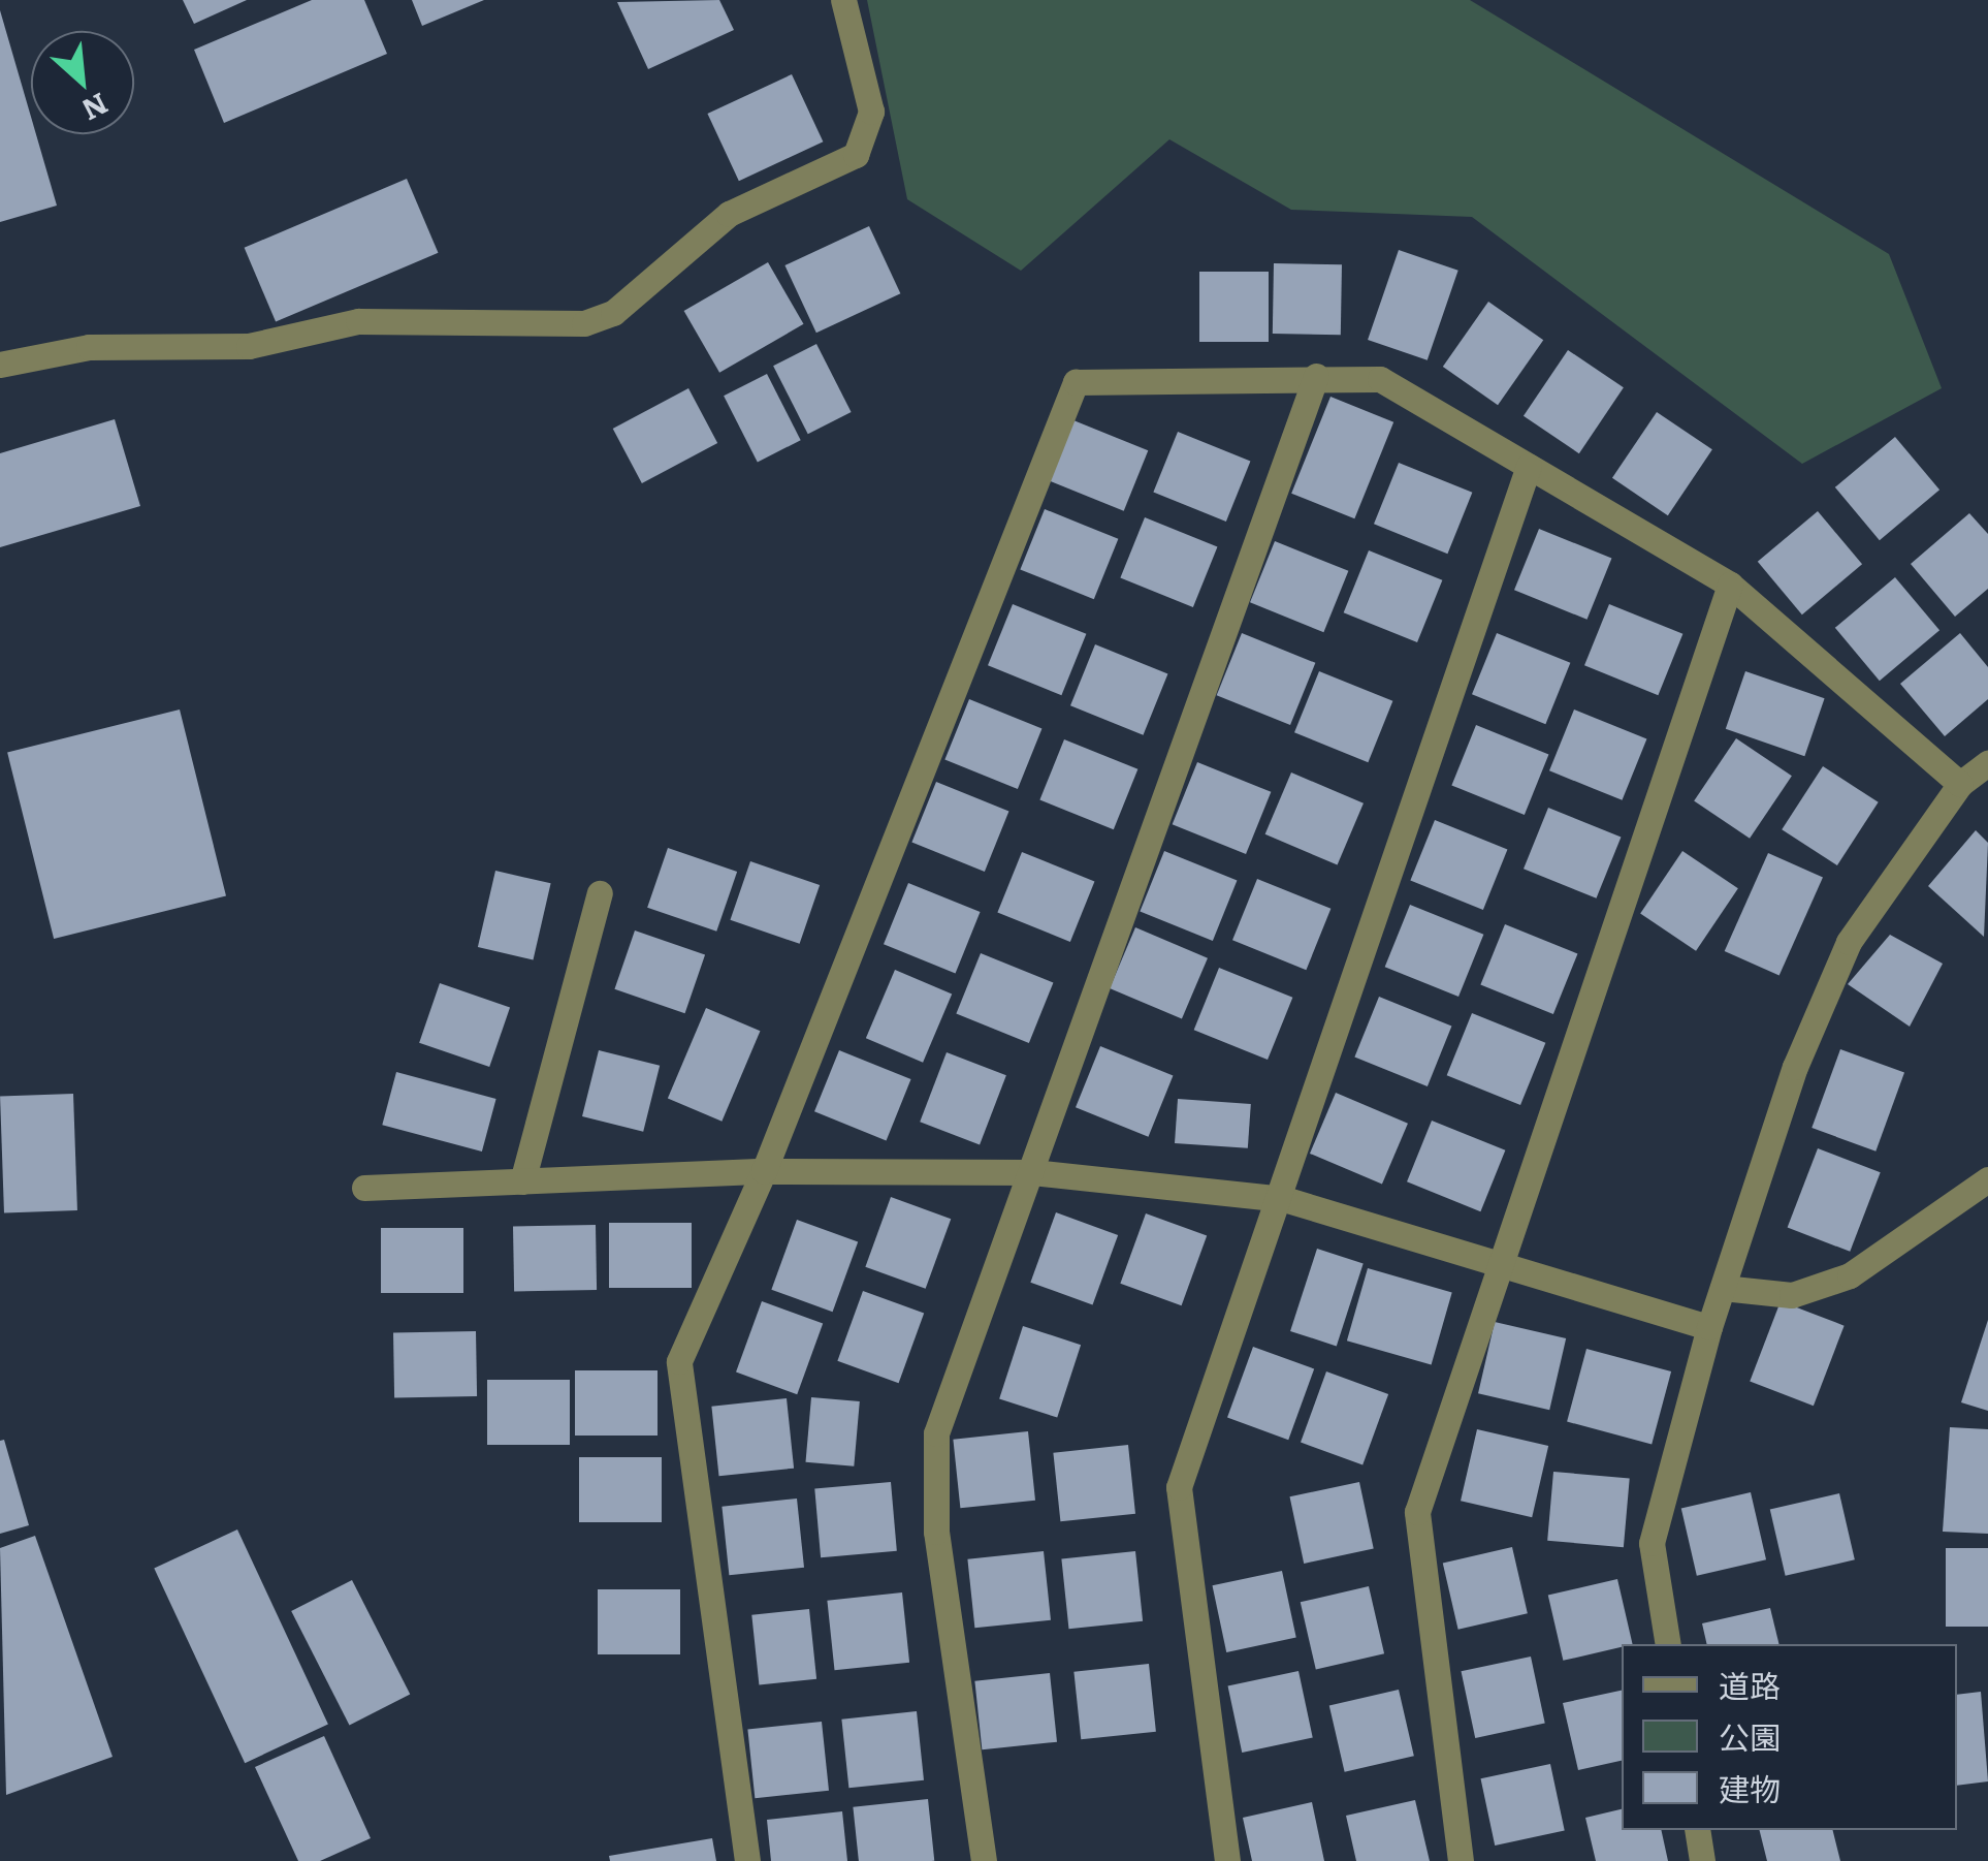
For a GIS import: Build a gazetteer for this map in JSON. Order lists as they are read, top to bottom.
{
  "legend": ["道路", "公園", "建物"],
  "north": "bottom right"
}
